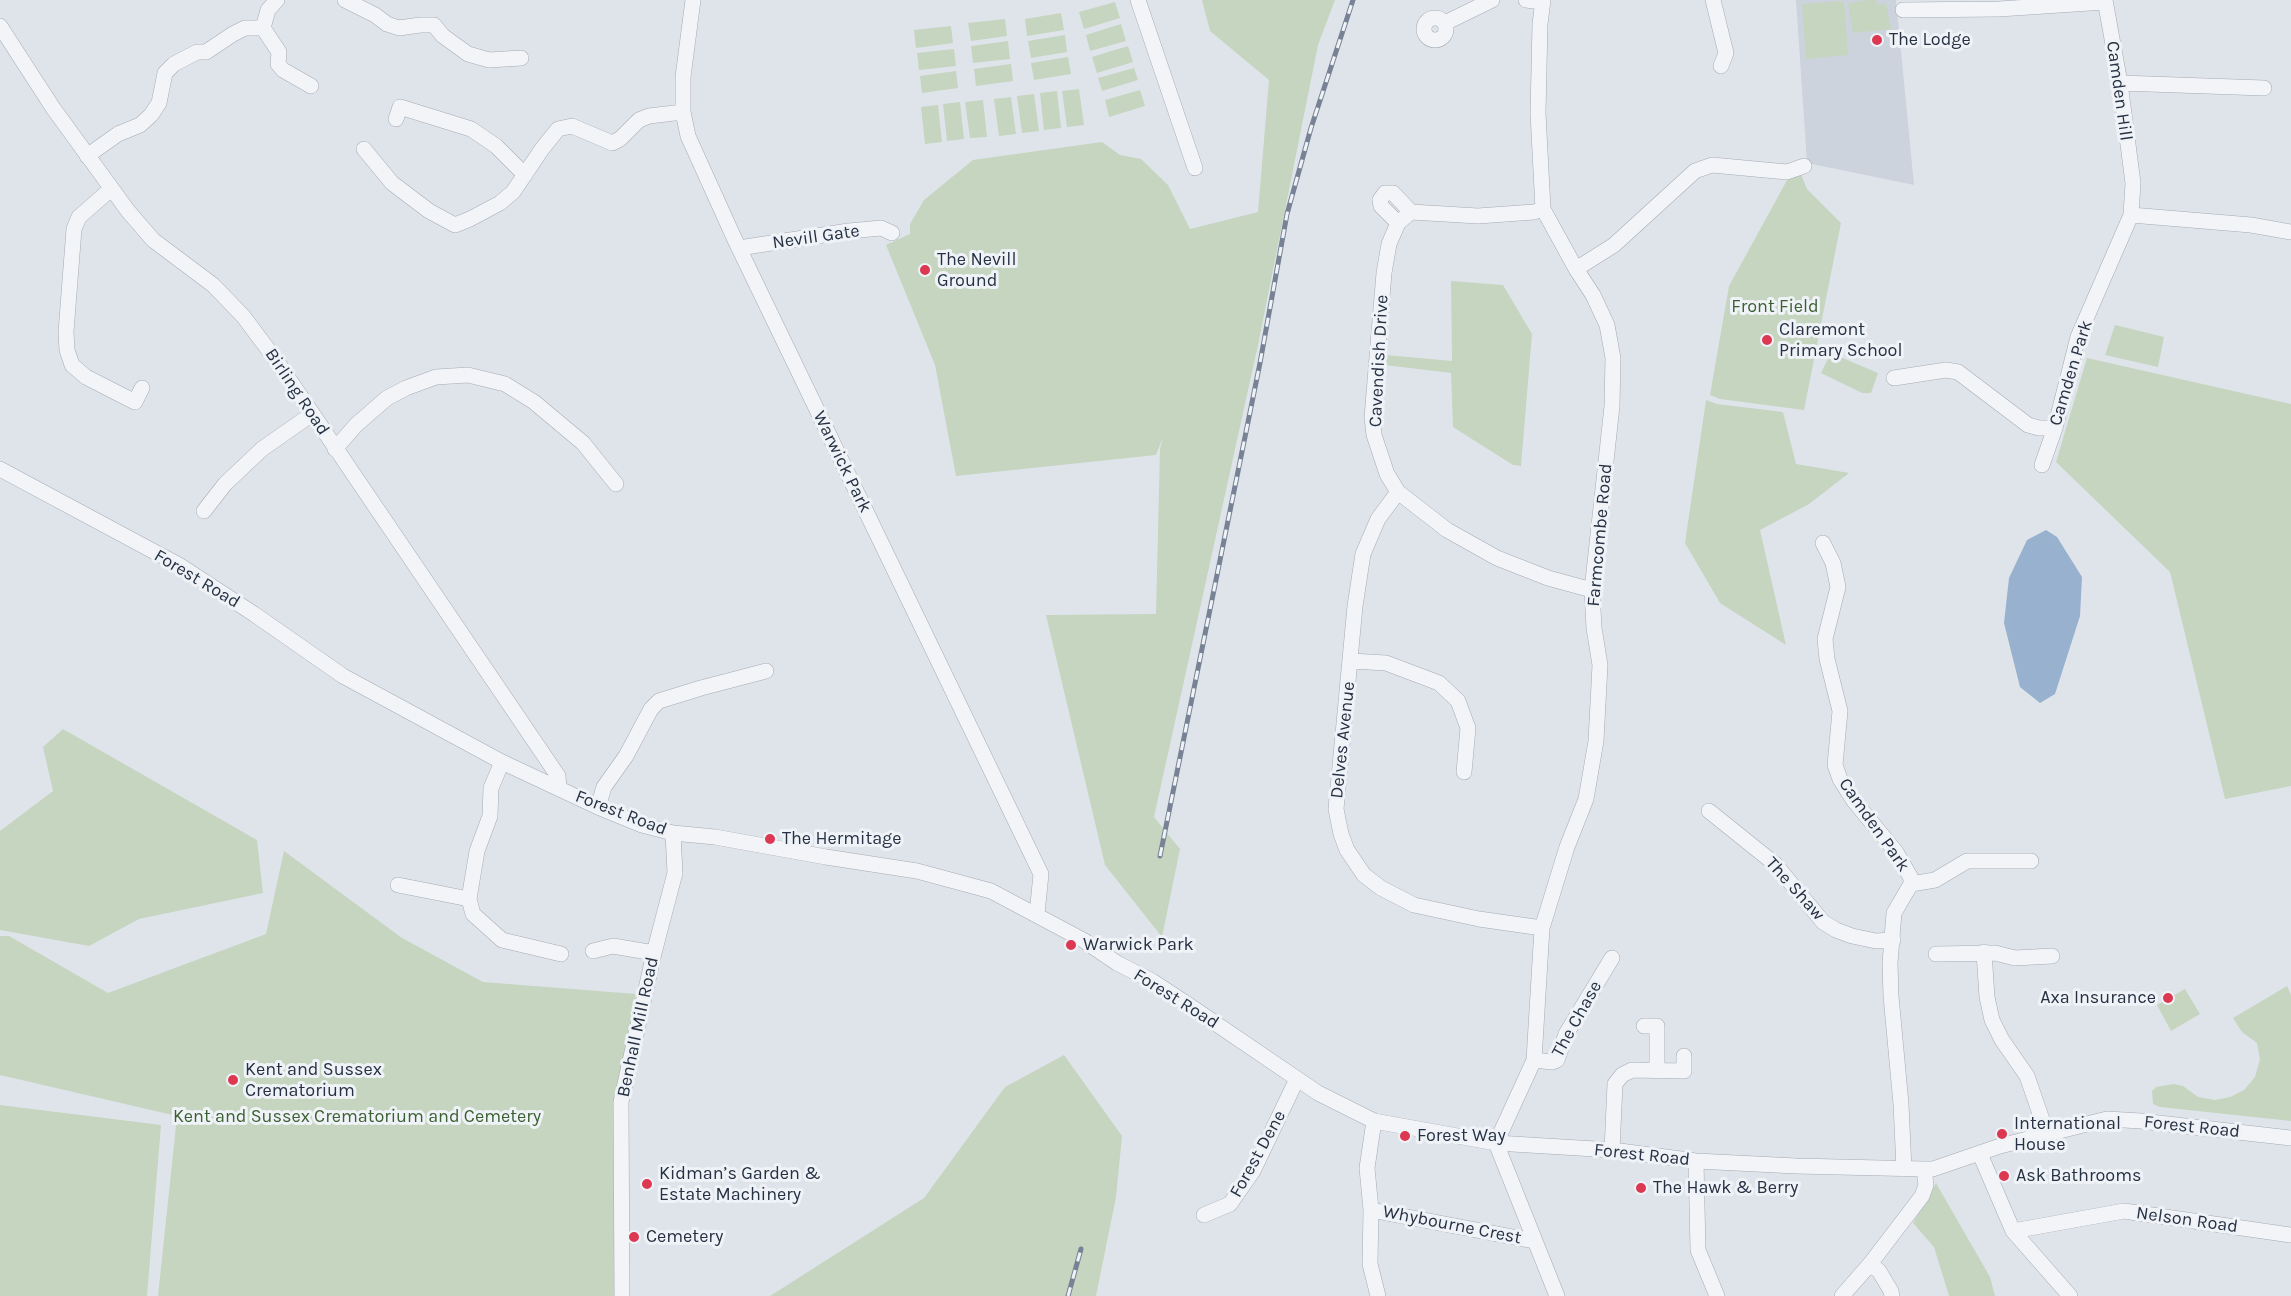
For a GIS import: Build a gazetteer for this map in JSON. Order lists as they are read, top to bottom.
{
  "streets": {
    "street": [
      "Camden Hill",
      "Nevill Gate",
      "Cavendish Drive",
      "Camden Park",
      "Birling Road",
      "Warwick Park",
      "Farmcombe Road",
      "Forest Road",
      "Delves Avenue",
      "The Shaw",
      "The Chase",
      "Benhall Mill Road",
      "Forest Dene",
      "Nelson Road",
      "Whybourne Crest"
    ]
  },
  "crossings": [
    ["Camden Hill", "Camden Park"],
    ["Nevill Gate", "Warwick Park"],
    ["Cavendish Drive", "Farmcombe Road"],
    ["Cavendish Drive", "Delves Avenue"],
    ["Camden Park", "Forest Road"],
    ["Camden Park", "The Shaw"],
    ["Birling Road", "Forest Road"],
    ["Warwick Park", "Forest Road"],
    ["Farmcombe Road", "Forest Road"],
    ["Farmcombe Road", "Delves Avenue"],
    ["Farmcombe Road", "The Chase"],
    ["Farmcombe Road", "Whybourne Crest"],
    ["Forest Road", "Benhall Mill Road"],
    ["Forest Road", "Forest Dene"],
    ["Forest Road", "Whybourne Crest"]
  ],
  "parks": ["Front Field", "Kent and Sussex Crematorium and Cemetery"],
  "places": [
    "The Lodge",
    "The Nevill Ground",
    "Claremont Primary School",
    "The Hermitage",
    "Warwick Park",
    "Axa Insurance",
    "Kent and Sussex Crematorium",
    "International House",
    "Forest Way",
    "Ask Bathrooms",
    "Kidman’s Garden & Estate Machinery",
    "The Hawk & Berry",
    "Cemetery"
  ]
}
